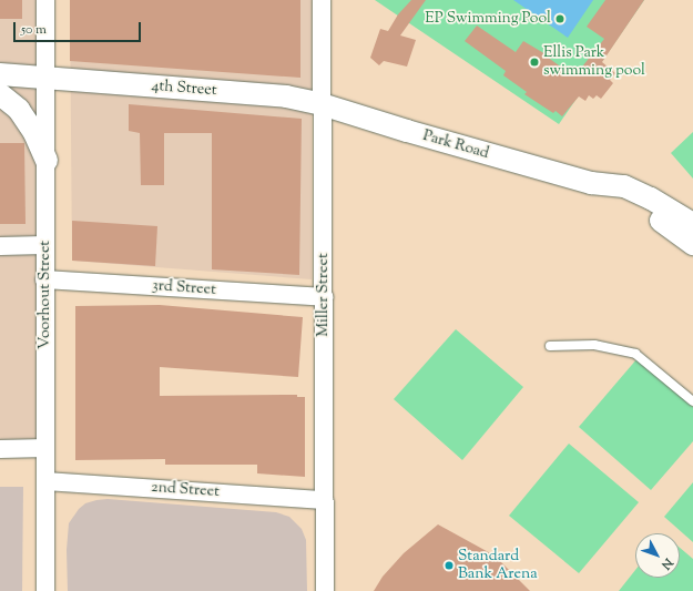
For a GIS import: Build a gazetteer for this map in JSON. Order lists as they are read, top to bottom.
{
  "streets": {
    "street": [
      "4th Street",
      "Park Road",
      "3rd Street",
      "Voorhout Street",
      "Miller Street",
      "2nd Street"
    ]
  },
  "crossings": [
    ["4th Street", "Park Road"],
    ["4th Street", "Voorhout Street"],
    ["4th Street", "Miller Street"],
    ["Park Road", "Miller Street"],
    ["3rd Street", "Voorhout Street"],
    ["3rd Street", "Miller Street"],
    ["Voorhout Street", "2nd Street"],
    ["Miller Street", "2nd Street"]
  ],
  "places": ["EP Swimming Pool", "Ellis Park swimming pool", "Standard Bank Arena"],
  "scale_bar": "50 m",
  "north": "bottom right"
}
